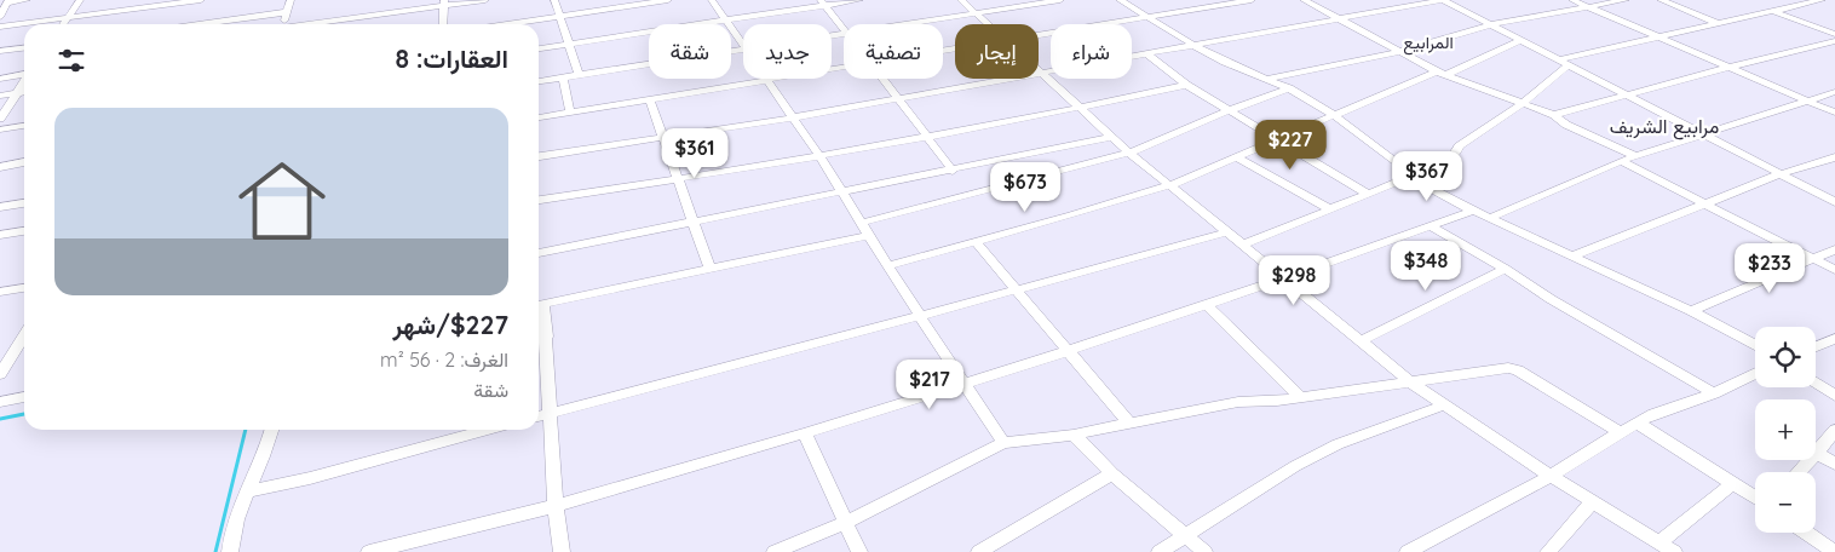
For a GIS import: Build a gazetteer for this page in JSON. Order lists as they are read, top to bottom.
{
  "districts": ["المرابيع", "مرابيع الشريف"],
  "page": {
    "chip": [
      "شراء",
      "إيجار",
      "تصفية",
      "جديد",
      "شقة"
    ],
    "heading": "العقارات: 8",
    "list": [
      {
        "name": "$227/شهر",
        "note": "الغرف: 2 · 56 m² · شقة"
      }
    ],
    "price": [
      "$227",
      "$361",
      "$367",
      "$673",
      "$348",
      "$233",
      "$298",
      "$217"
    ],
    "map_buttons": ["+", "−"]
  }
}
